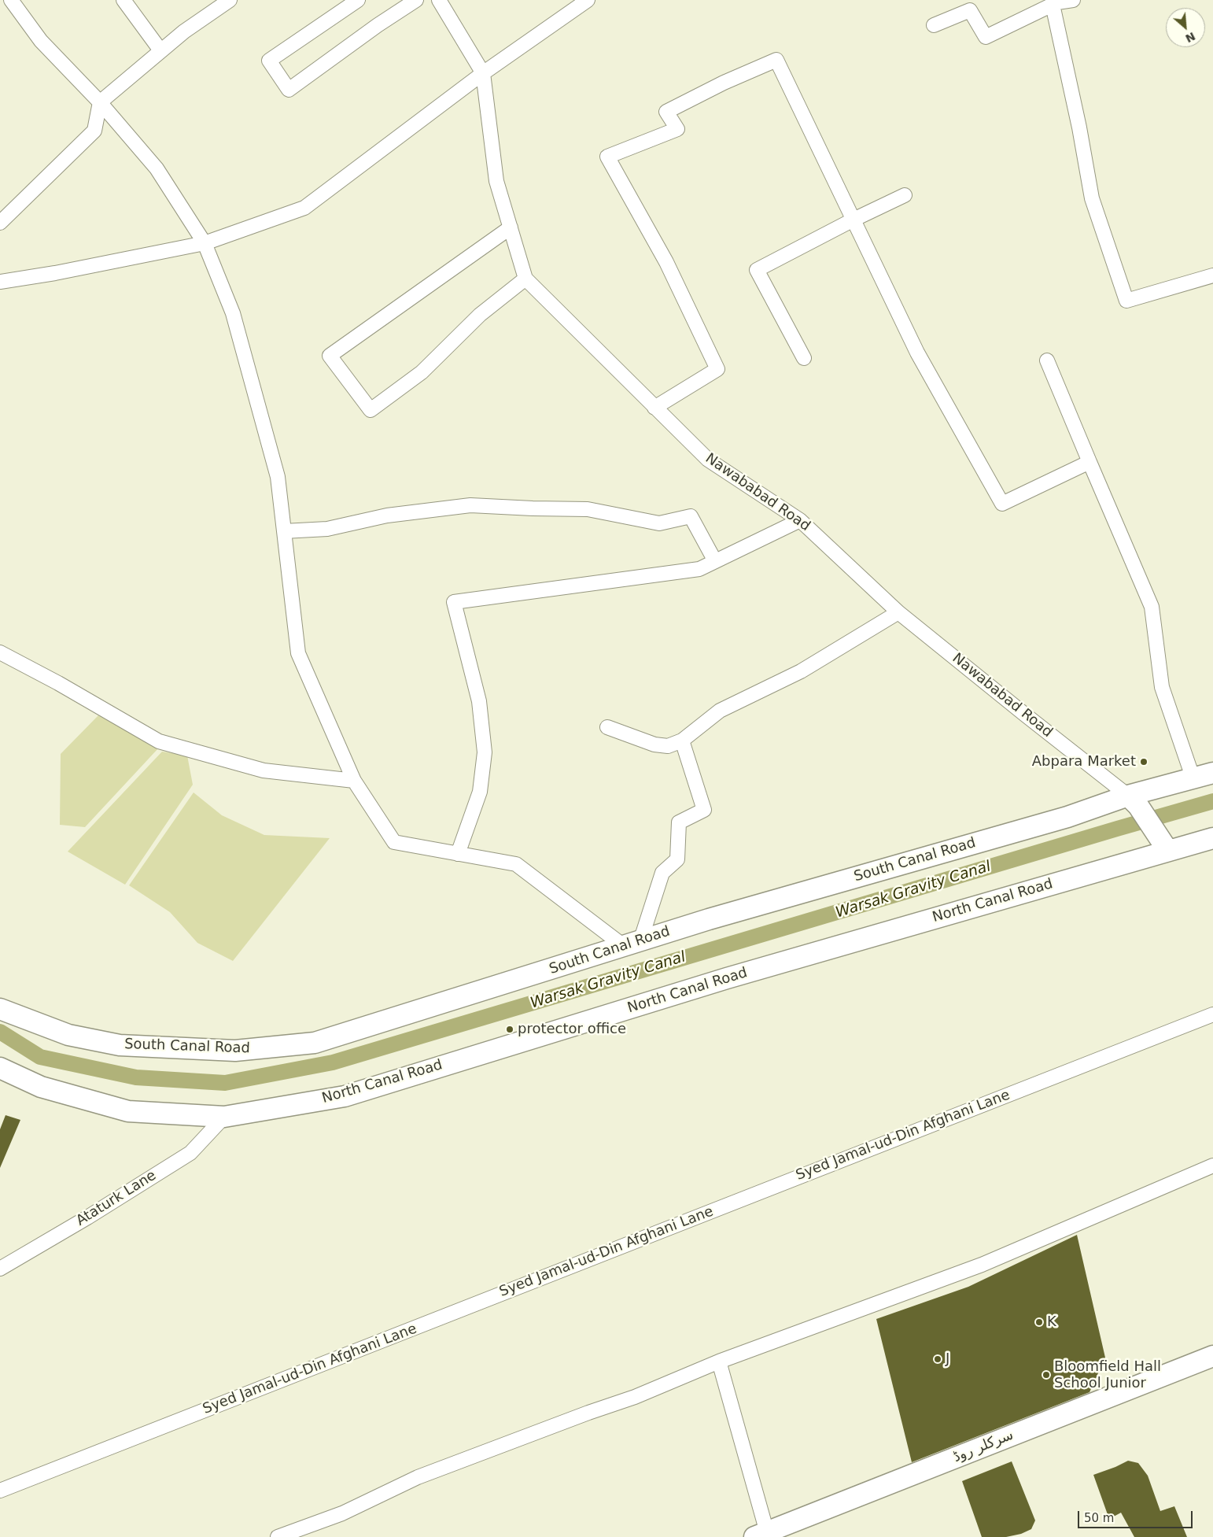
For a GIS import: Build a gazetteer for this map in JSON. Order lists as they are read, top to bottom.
{
  "streets": {
    "main road": ["South Canal Road", "North Canal Road", "سرکلر روڈ"],
    "street": ["Nawababad Road", "Syed Jamal-ud-Din Afghani Lane", "Ataturk Lane"]
  },
  "crossings": [
    ["Nawababad Road", "South Canal Road"],
    ["North Canal Road", "Ataturk Lane"]
  ],
  "water": ["Warsak Gravity Canal"],
  "places": [
    "Abpara Market",
    "protector office",
    "K",
    "J",
    "Bloomfield Hall School Junior"
  ],
  "scale_bar": "50 m",
  "north": "bottom right"
}
